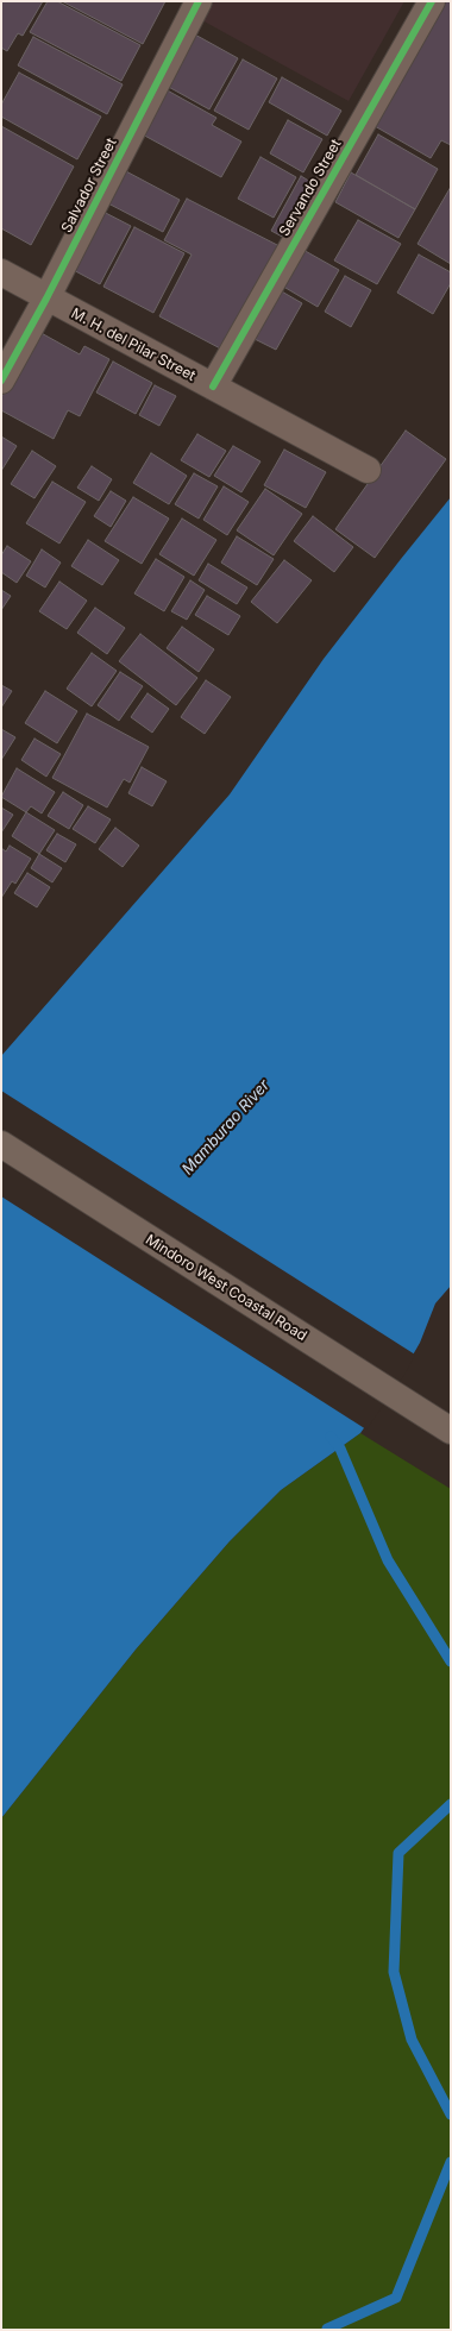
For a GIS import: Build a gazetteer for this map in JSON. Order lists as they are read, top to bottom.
{
  "streets": {
    "main road": ["Mindoro West Coastal Road"],
    "street": ["Salvador Street", "Servando Street", "M. H. del Pilar Street"]
  },
  "crossings": [
    ["Salvador Street", "M. H. del Pilar Street"],
    ["Servando Street", "M. H. del Pilar Street"]
  ],
  "water": ["Mamburao River"]
}
